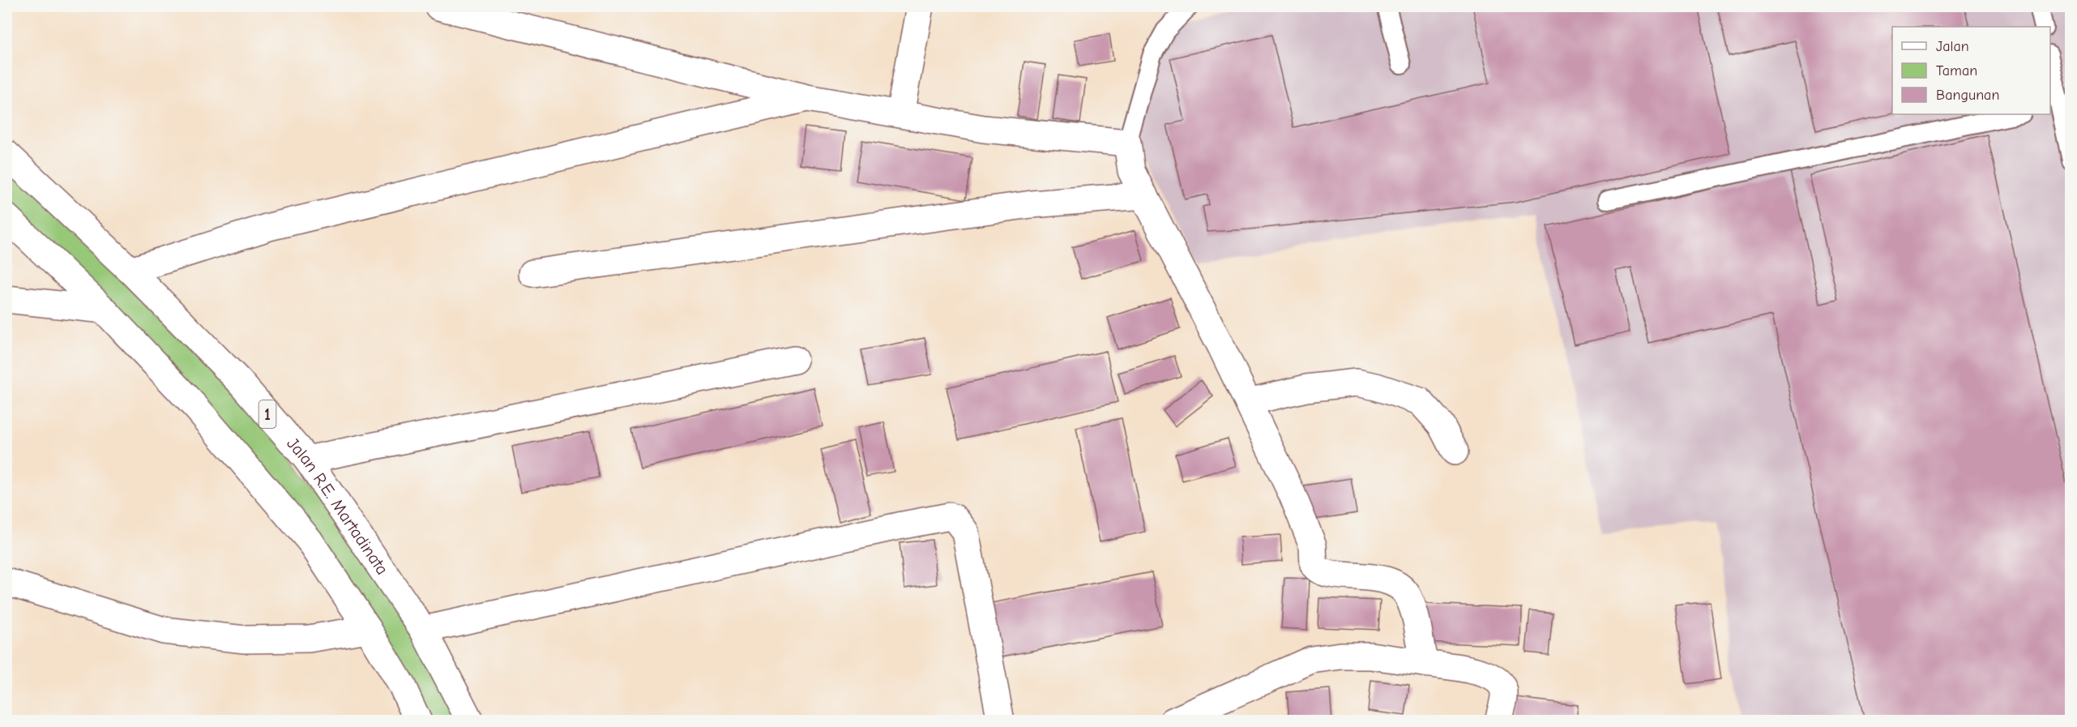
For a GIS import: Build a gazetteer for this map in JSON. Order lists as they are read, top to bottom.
{
  "streets": {
    "main road": ["1", "Jalan R.E. Martadinata"]
  },
  "legend": ["Jalan", "Taman", "Bangunan"]
}
